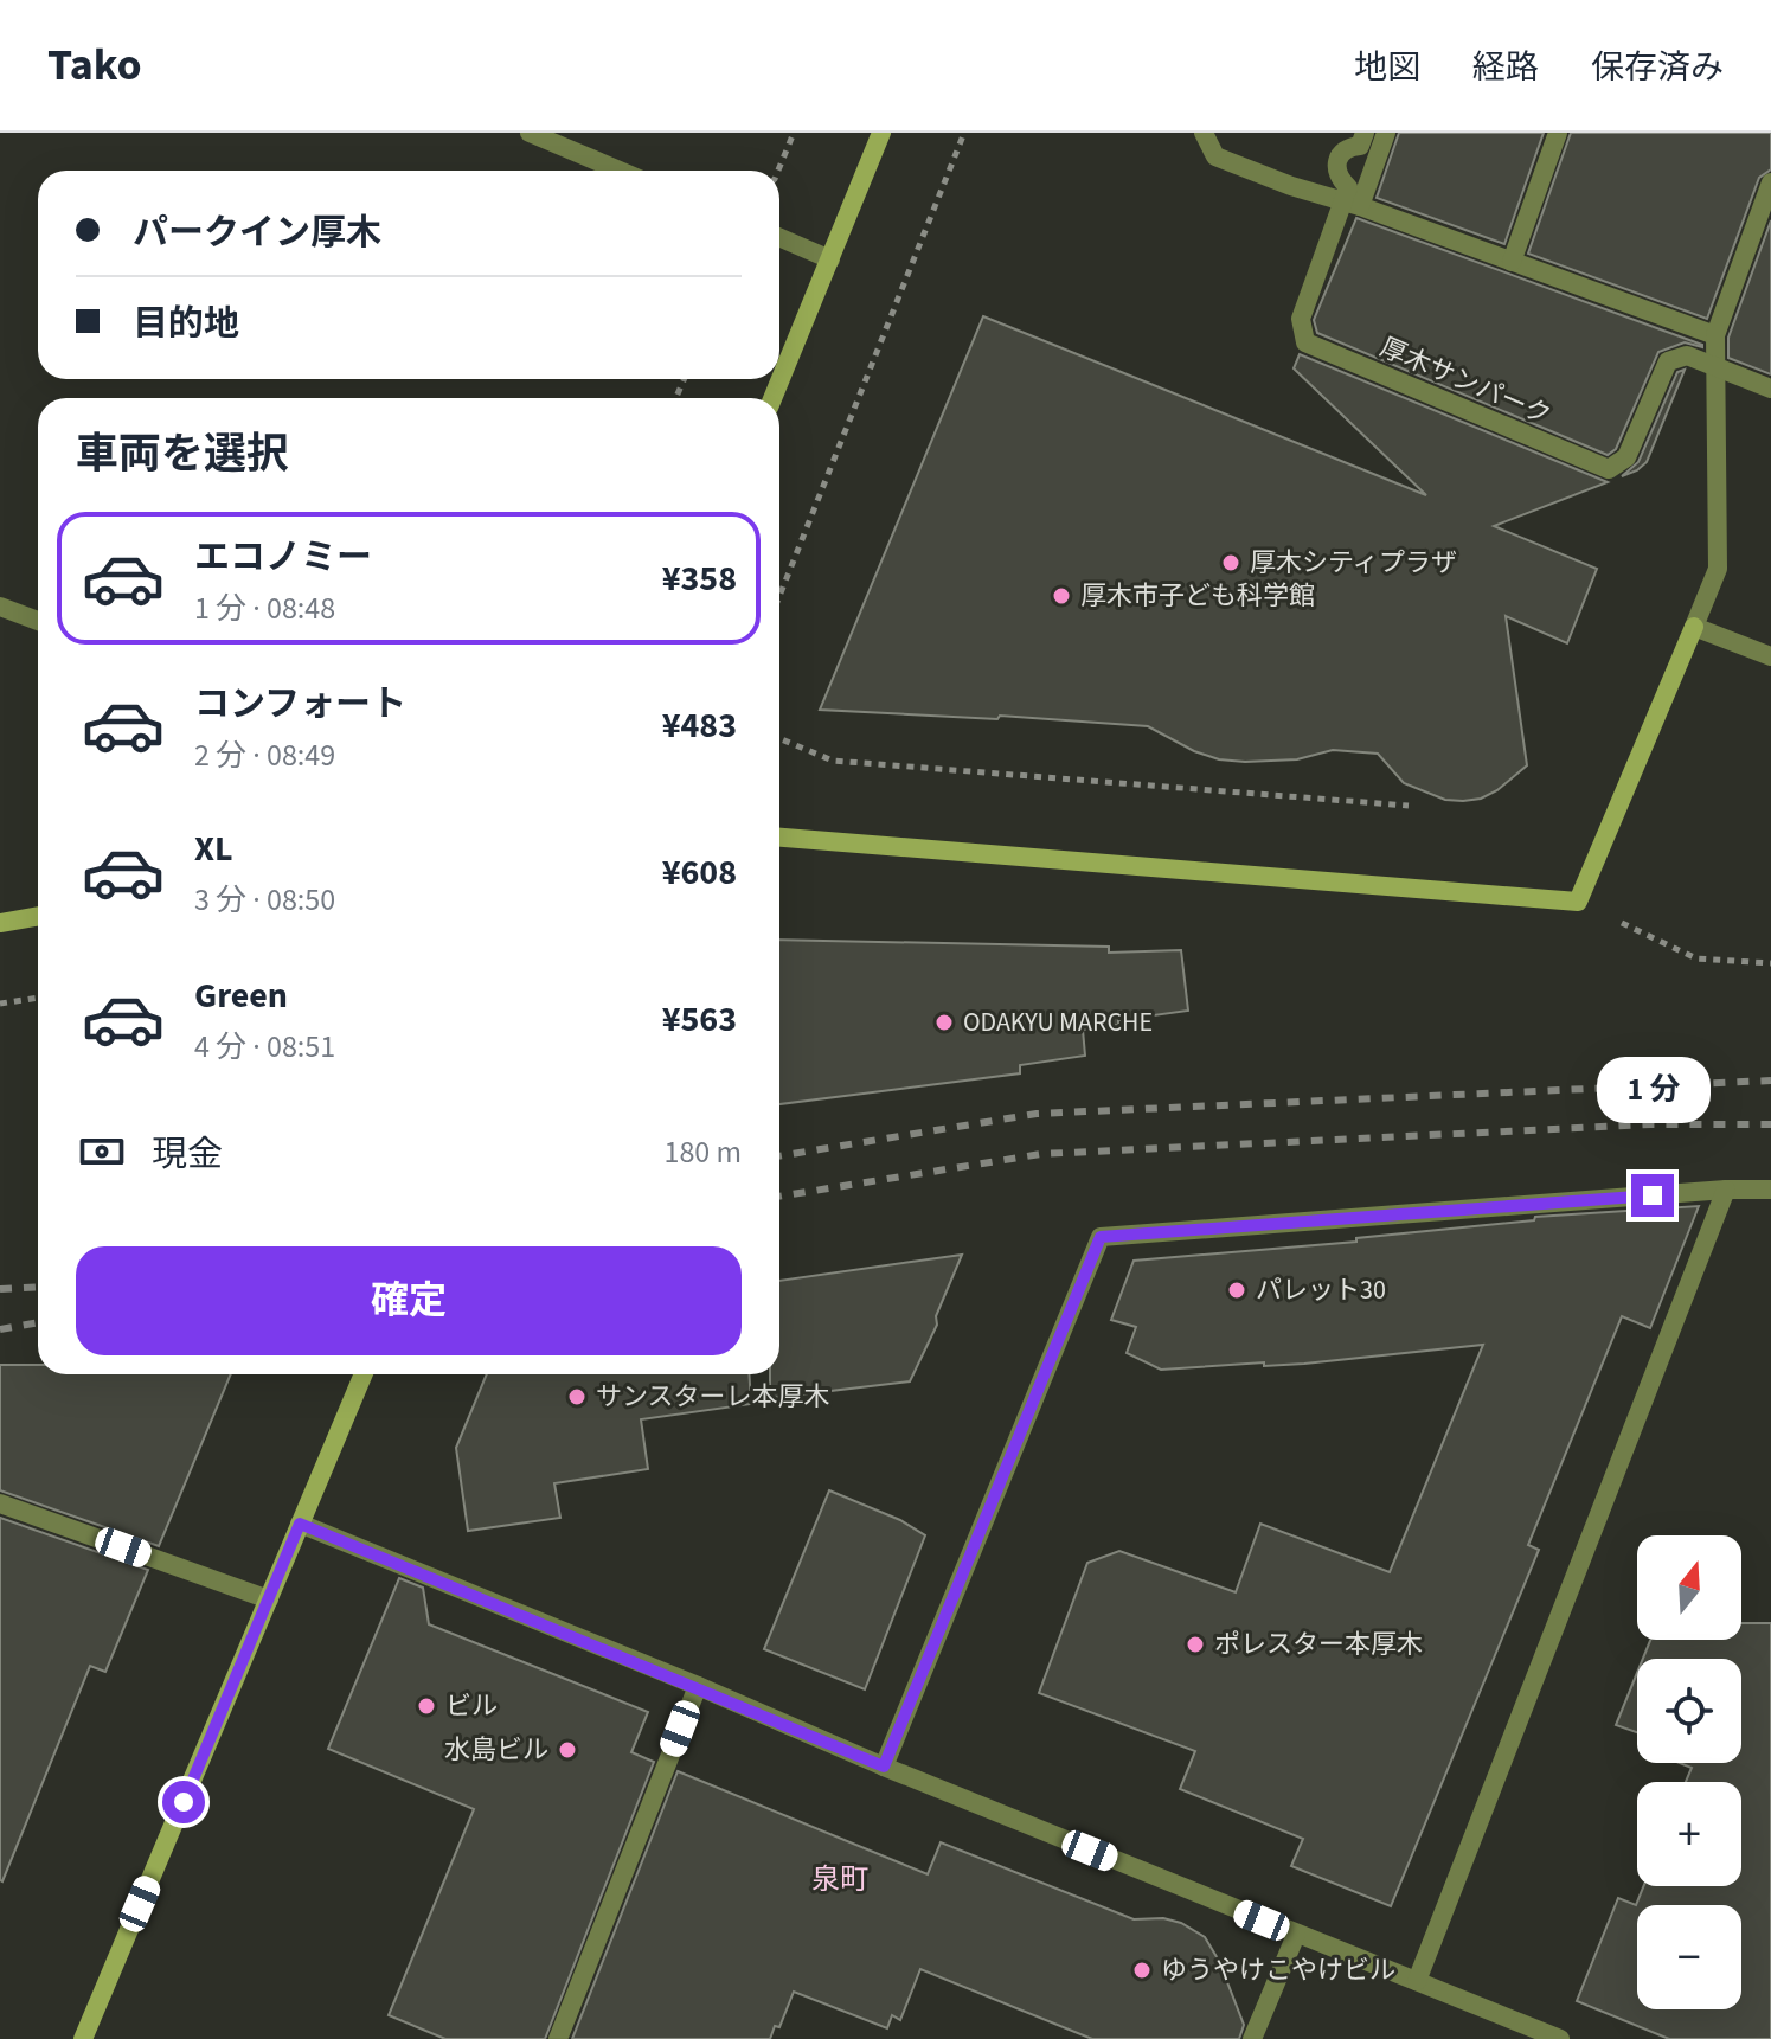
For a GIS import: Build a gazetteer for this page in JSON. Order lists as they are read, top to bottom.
{
  "streets": {
    "street": ["厚木サンパーク"]
  },
  "districts": ["泉町"],
  "places": [
    "厚木シティプラザ",
    "厚木市子ども科学館",
    "ODAKYU MARCHE",
    "パレット30",
    "サンスターレ本厚木",
    "ポレスター本厚木",
    "ビル",
    "水島ビル",
    "ゆうやけこやけビル"
  ],
  "north": "top",
  "page": {
    "header": "Tako",
    "nav": ["地図", "経路", "保存済み"],
    "banner": ["パークイン厚木", "目的地"],
    "heading": "車両を選択",
    "list": [
      {
        "name": "エコノミー",
        "note": "1 分 · 08:48",
        "value": "¥358"
      },
      {
        "name": "コンフォート",
        "note": "2 分 · 08:49",
        "value": "¥483"
      },
      {
        "name": "XL",
        "note": "3 分 · 08:50",
        "value": "¥608"
      },
      {
        "name": "Green",
        "note": "4 分 · 08:51",
        "value": "¥563"
      }
    ],
    "bubble": "1 分",
    "pay": ["現金", "180 m"],
    "buttons": "確定",
    "map_buttons": ["+", "−"]
  }
}
